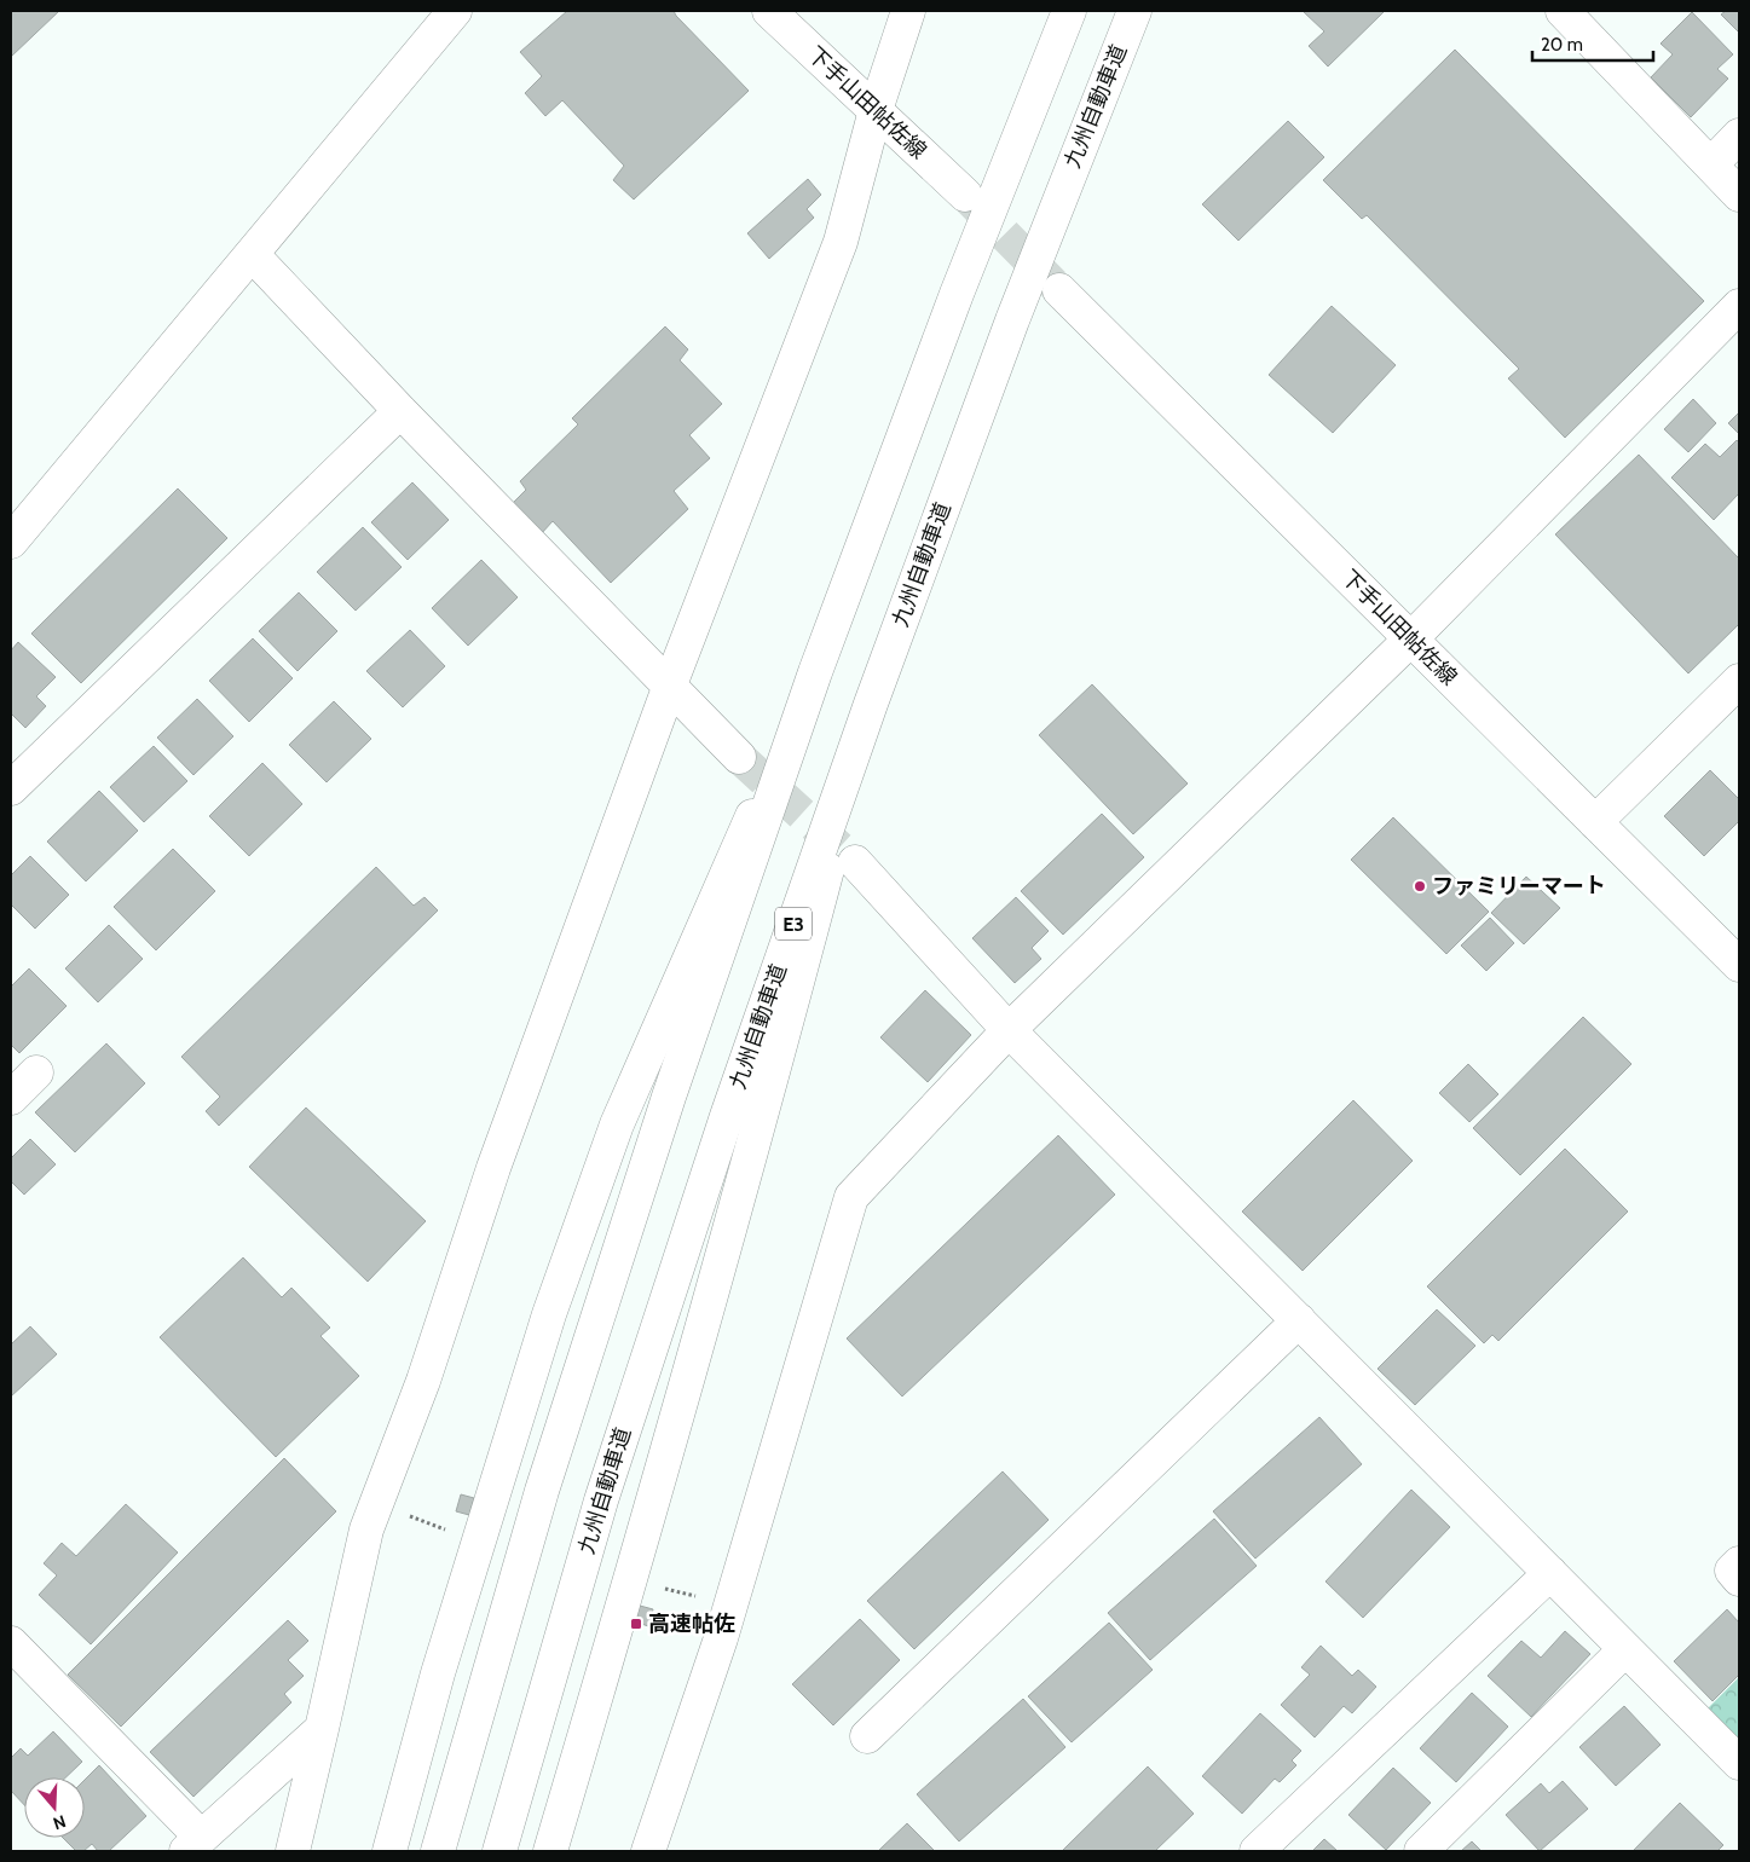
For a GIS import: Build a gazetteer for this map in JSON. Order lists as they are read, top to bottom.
{
  "streets": {
    "main road": ["下手山田帖佐線", "九州自動車道", "E3"]
  },
  "places": {
    "other": ["ファミリーマート"],
    "transit": ["高速帖佐"]
  },
  "scale_bar": "20 m",
  "north": "bottom"
}
